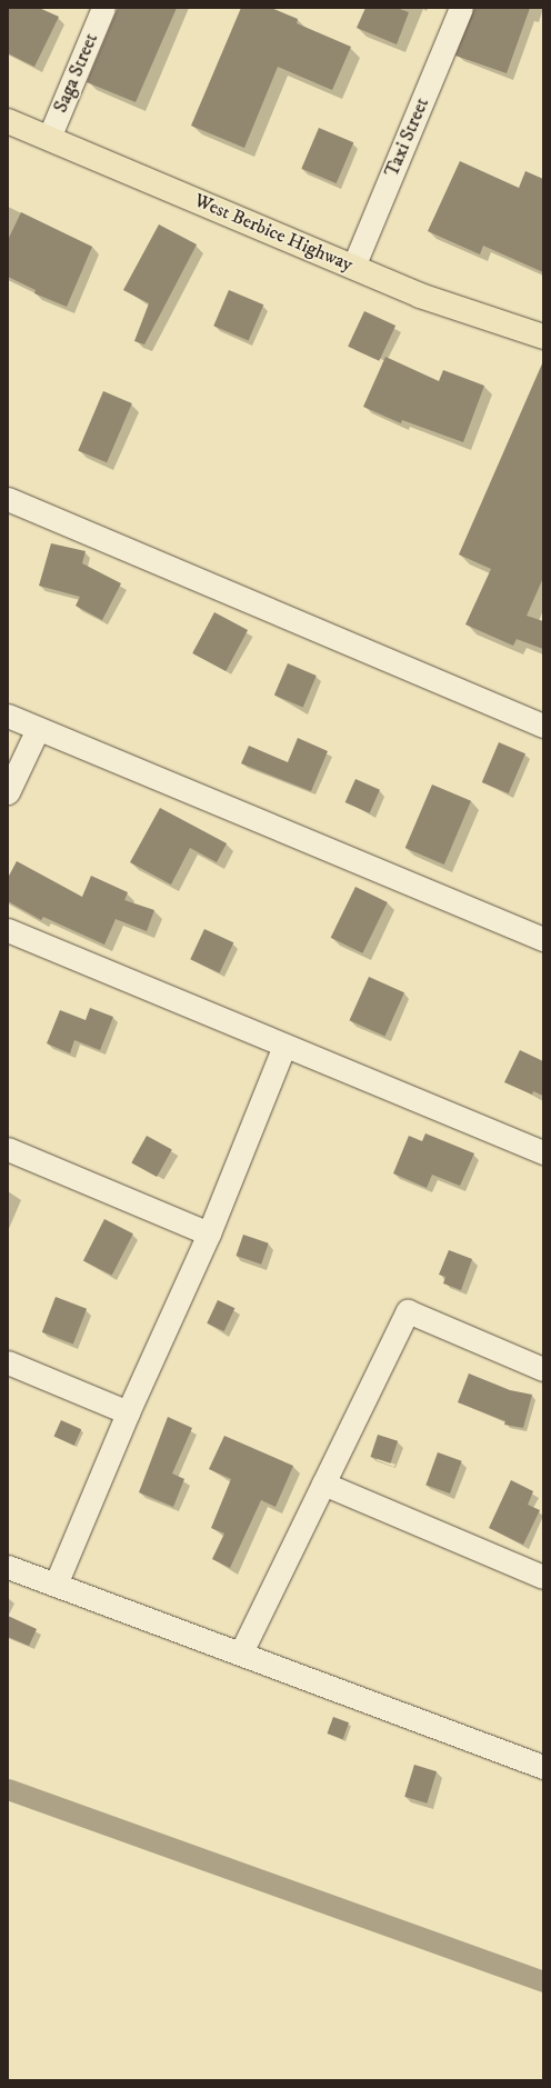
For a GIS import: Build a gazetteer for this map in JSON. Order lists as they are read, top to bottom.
{
  "streets": {
    "main road": ["West Berbice Highway"],
    "street": ["Saga Street", "Taxi Street"]
  },
  "crossings": [
    ["Saga Street", "West Berbice Highway"],
    ["Taxi Street", "West Berbice Highway"]
  ]
}
